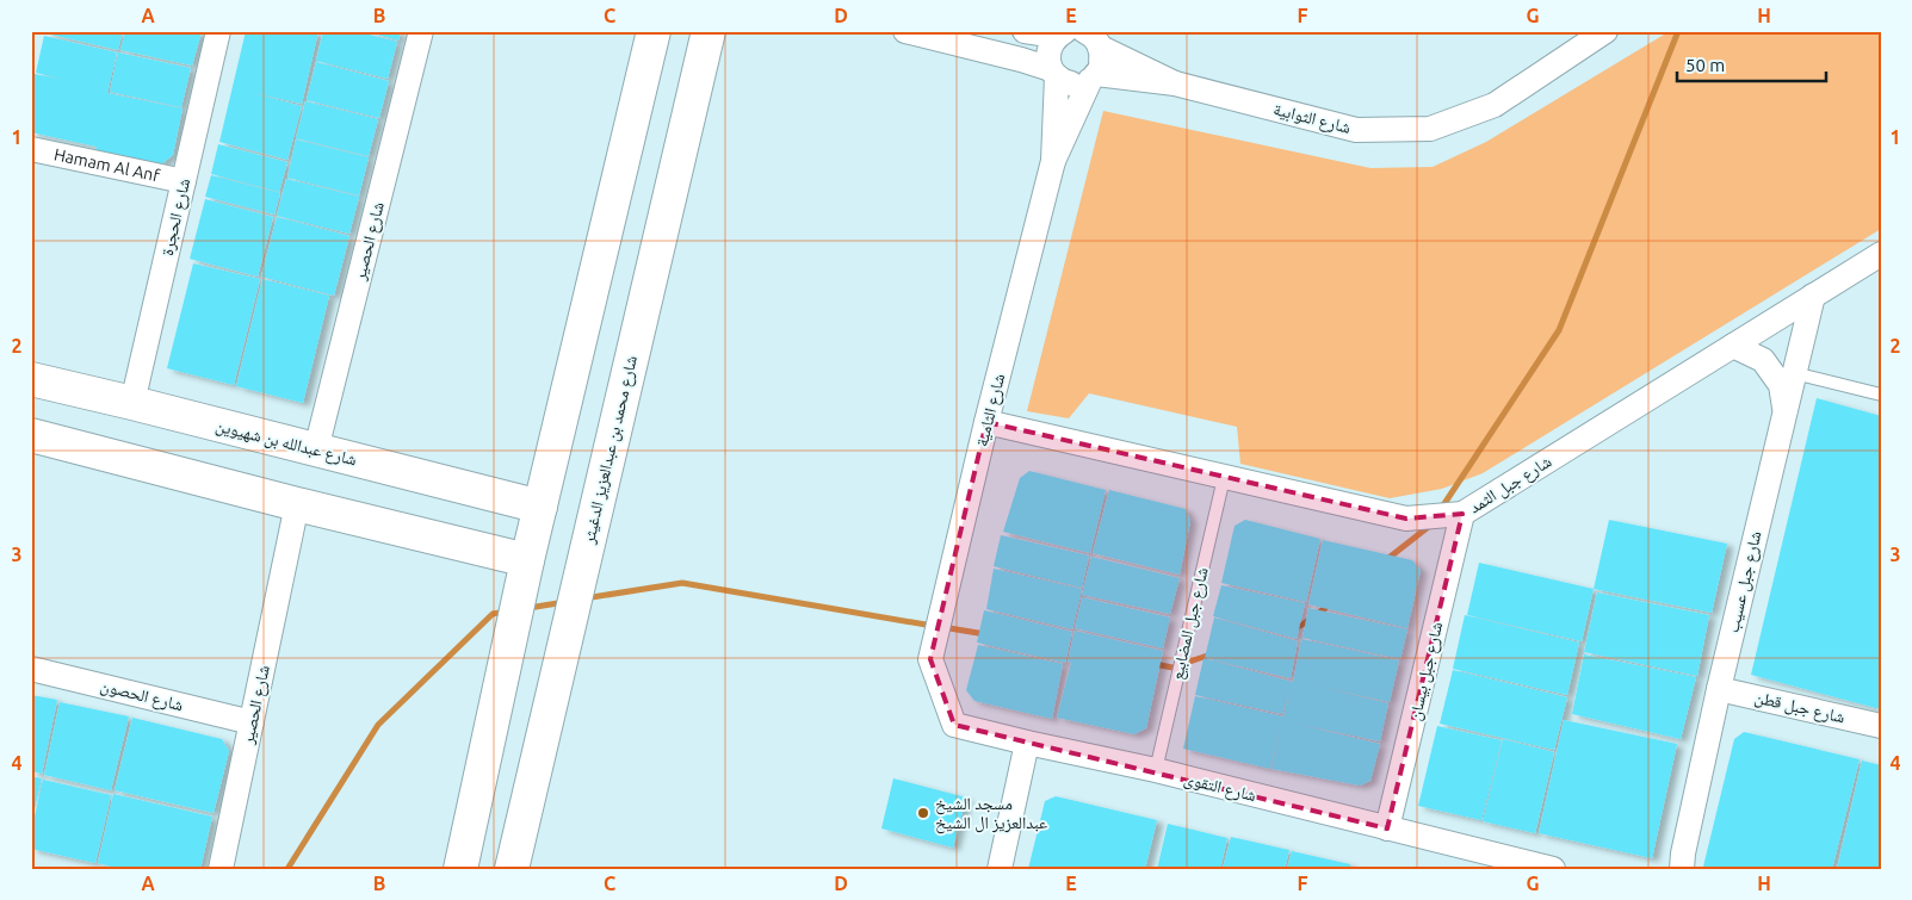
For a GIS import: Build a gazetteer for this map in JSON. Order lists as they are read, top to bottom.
{
  "streets": {
    "street": [
      "شارع الثوابية",
      "Hamam Al Anf",
      "شارع الحجرة",
      "شارع الحصير",
      "شارع الثامية",
      "شارع عبدالله بن شهيوين",
      "شارع محمد بن عبدالعزيز الدغيثر",
      "شارع جبل الثمد",
      "شارع جبل عسيب",
      "شارع جبل بيسان",
      "شارع الحصون",
      "شارع جبل قطن",
      "شارع التقوى"
    ],
    "lane": ["شارع جبل المضابيع"]
  },
  "crossings": [
    ["Hamam Al Anf", "شارع الحجرة"],
    ["شارع الحجرة", "شارع عبدالله بن شهيوين"],
    ["شارع الحصير", "شارع عبدالله بن شهيوين"],
    ["شارع الحصير", "شارع الحصون"],
    ["شارع الثامية", "شارع جبل الثمد"],
    ["شارع الثامية", "شارع التقوى"],
    ["شارع جبل الثمد", "شارع جبل عسيب"],
    ["شارع جبل الثمد", "شارع جبل المضابيع"],
    ["شارع جبل الثمد", "شارع جبل بيسان"],
    ["شارع جبل عسيب", "شارع جبل قطن"],
    ["شارع جبل المضابيع", "شارع التقوى"],
    ["شارع جبل بيسان", "شارع التقوى"]
  ],
  "places": ["مسجد الشيخ عبدالعزيز ال الشيخ"],
  "scale_bar": "50 m",
  "grid": {
    "columns": [
      "A",
      "B",
      "C",
      "D",
      "E",
      "F",
      "G",
      "H"
    ],
    "rows": [
      "1",
      "2",
      "3",
      "4"
    ]
  }
}
